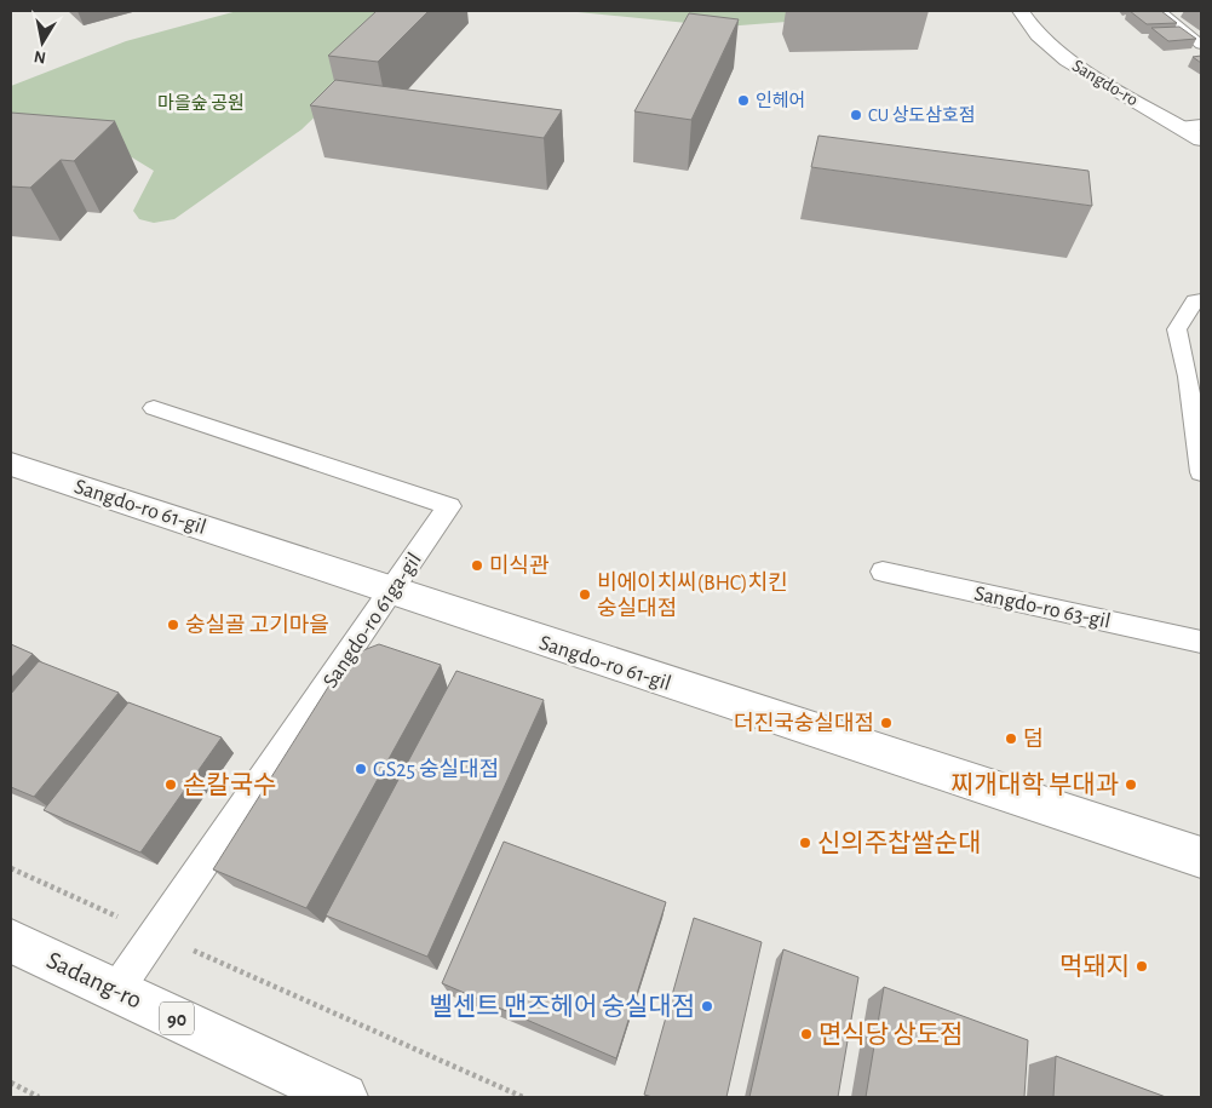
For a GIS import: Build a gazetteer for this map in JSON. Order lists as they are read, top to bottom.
{
  "streets": {
    "street": [
      "Sangdo-ro",
      "Sangdo-ro 61-gil",
      "Sadang-ro",
      "90"
    ],
    "lane": ["Sangdo-ro 63-gil", "Sangdo-ro 61ga-gil"]
  },
  "crossings": [
    ["Sangdo-ro 61-gil", "Sangdo-ro 61ga-gil"],
    ["Sangdo-ro 61ga-gil", "Sadang-ro"]
  ],
  "parks": ["마을숲 공원"],
  "places": [
    "인헤어",
    "CU 상도삼호점",
    "미식관",
    "비에이치씨(BHC)치킨 숭실대점",
    "숭실골 고기마을",
    "더진국숭실대점",
    "덤",
    "GS25 숭실대점",
    "손칼국수",
    "찌개대학 부대과",
    "신의주찹쌀순대",
    "먹돼지",
    "벨센트 맨즈헤어 숭실대점",
    "면식당 상도점"
  ],
  "north": "bottom"
}
